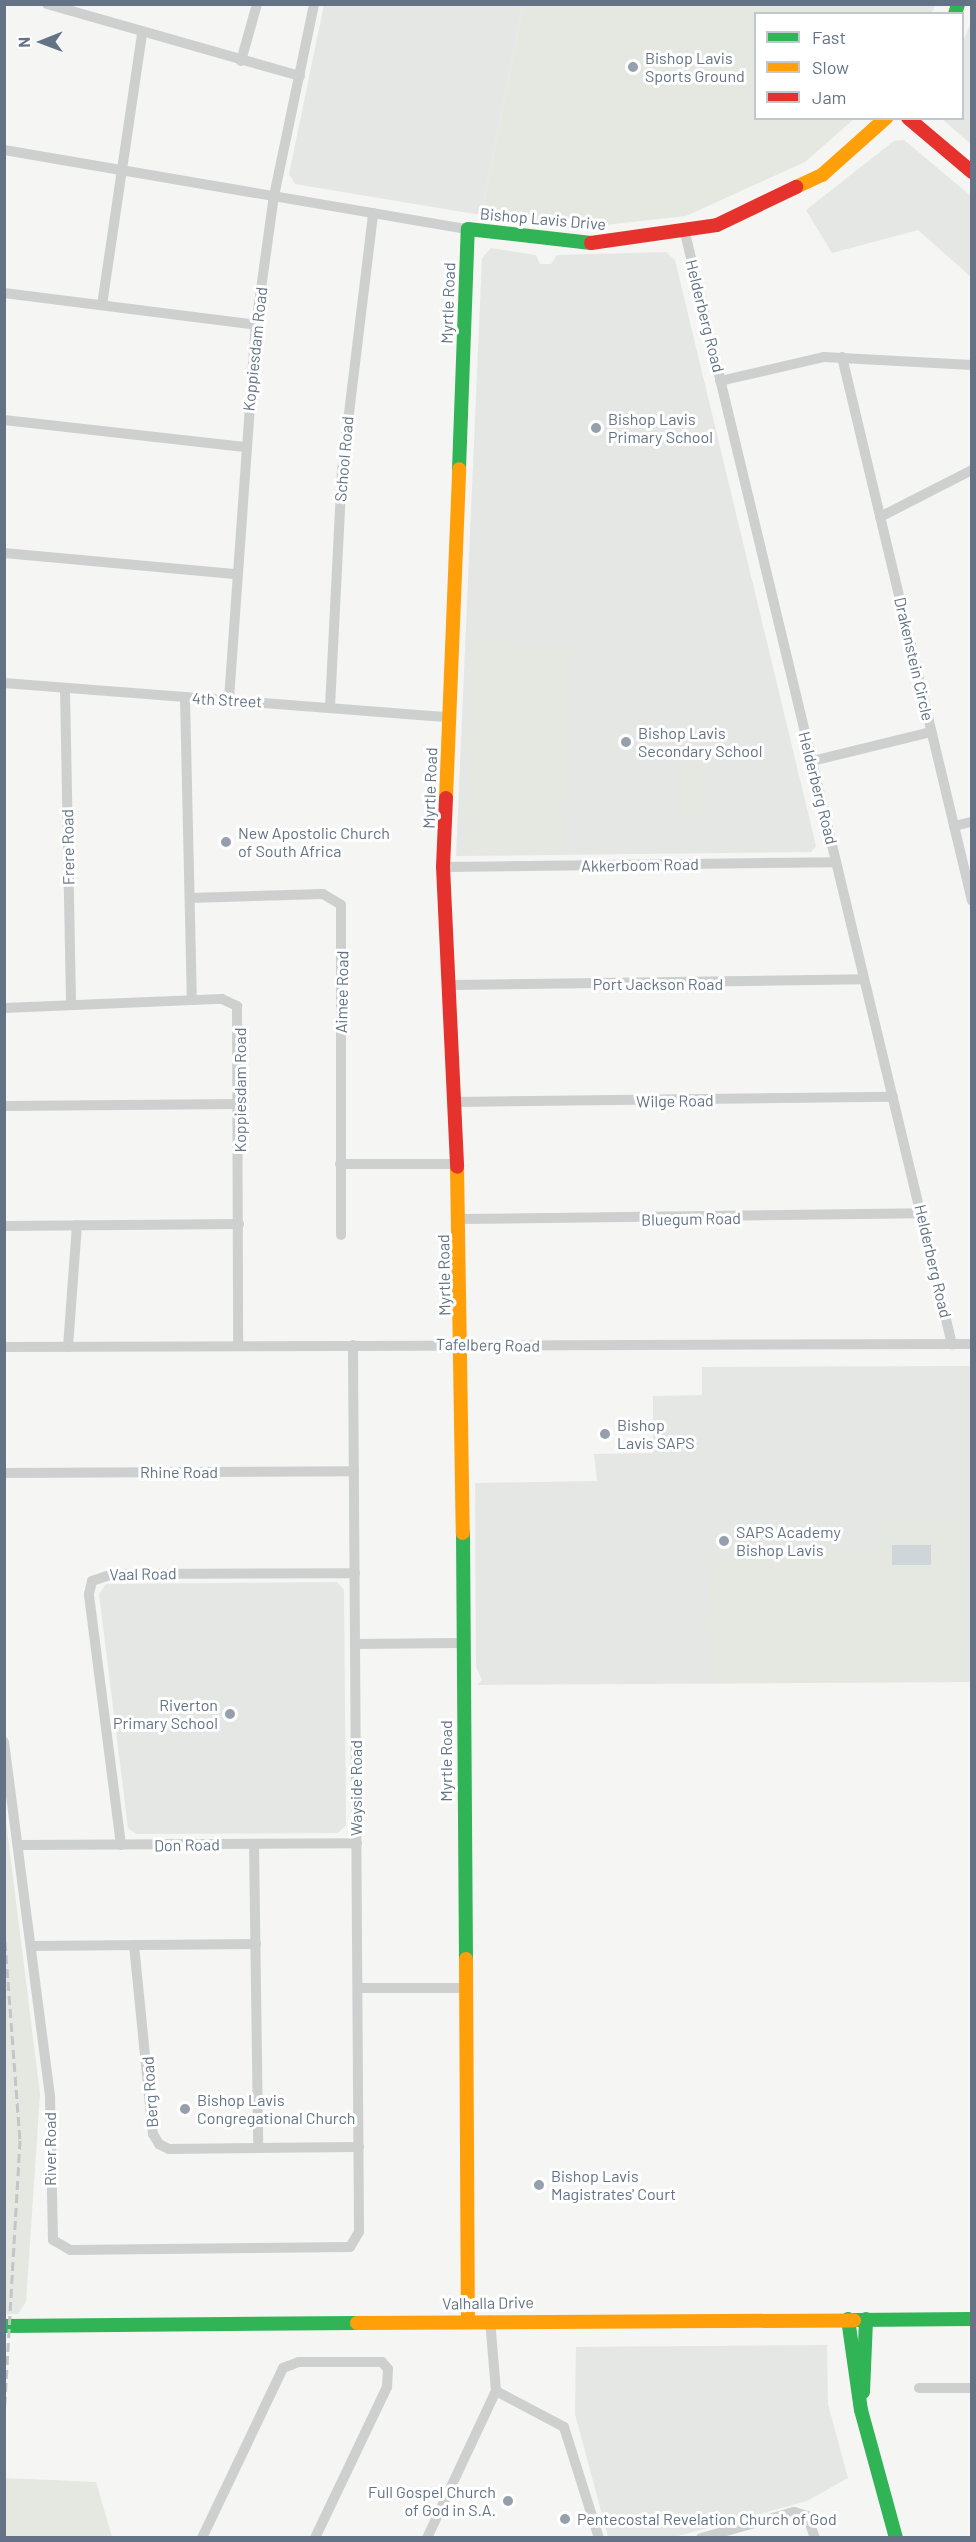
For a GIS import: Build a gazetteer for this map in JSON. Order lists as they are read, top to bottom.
{
  "streets": {
    "street": [
      "Bishop Lavis Drive",
      "Myrtle Road",
      "Helderberg Road",
      "Koppiesdam Road",
      "School Road",
      "Drakenstein Circle",
      "4th Street",
      "Frere Road",
      "Akkerboom Road",
      "Port Jackson Road",
      "Aimee Road",
      "Wilge Road",
      "Bluegum Road",
      "Tafelberg Road",
      "Rhine Road",
      "Vaal Road",
      "Wayside Road",
      "Don Road",
      "Berg Road",
      "River Road",
      "Valhalla Drive"
    ]
  },
  "crossings": [
    ["Bishop Lavis Drive", "Myrtle Road"],
    ["Bishop Lavis Drive", "Helderberg Road"],
    ["Bishop Lavis Drive", "Koppiesdam Road"],
    ["Bishop Lavis Drive", "School Road"],
    ["Myrtle Road", "4th Street"],
    ["Myrtle Road", "Akkerboom Road"],
    ["Myrtle Road", "Port Jackson Road"],
    ["Myrtle Road", "Wilge Road"],
    ["Myrtle Road", "Bluegum Road"],
    ["Myrtle Road", "Tafelberg Road"],
    ["Myrtle Road", "Valhalla Drive"],
    ["Helderberg Road", "Akkerboom Road"],
    ["Helderberg Road", "Port Jackson Road"],
    ["Helderberg Road", "Wilge Road"],
    ["Helderberg Road", "Bluegum Road"],
    ["Helderberg Road", "Tafelberg Road"],
    ["Koppiesdam Road", "4th Street"],
    ["Koppiesdam Road", "Tafelberg Road"],
    ["School Road", "4th Street"],
    ["4th Street", "Frere Road"],
    ["Tafelberg Road", "Wayside Road"],
    ["Rhine Road", "Wayside Road"],
    ["Vaal Road", "Wayside Road"],
    ["Vaal Road", "Don Road"],
    ["Wayside Road", "Don Road"],
    ["Wayside Road", "Berg Road"],
    ["Wayside Road", "River Road"],
    ["Don Road", "River Road"]
  ],
  "places": [
    "Bishop Lavis Sports Ground",
    "Bishop Lavis Primary School",
    "Bishop Lavis Secondary School",
    "New Apostolic Church of South Africa",
    "Bishop Lavis SAPS",
    "SAPS Academy Bishop Lavis",
    "Riverton Primary School",
    "Bishop Lavis Congregational Church",
    "Bishop Lavis Magistrates' Court",
    "Full Gospel Church of God in S.A.",
    "Pentecostal Revelation Church of God"
  ],
  "legend": ["Fast", "Slow", "Jam"],
  "north": "left"
}
